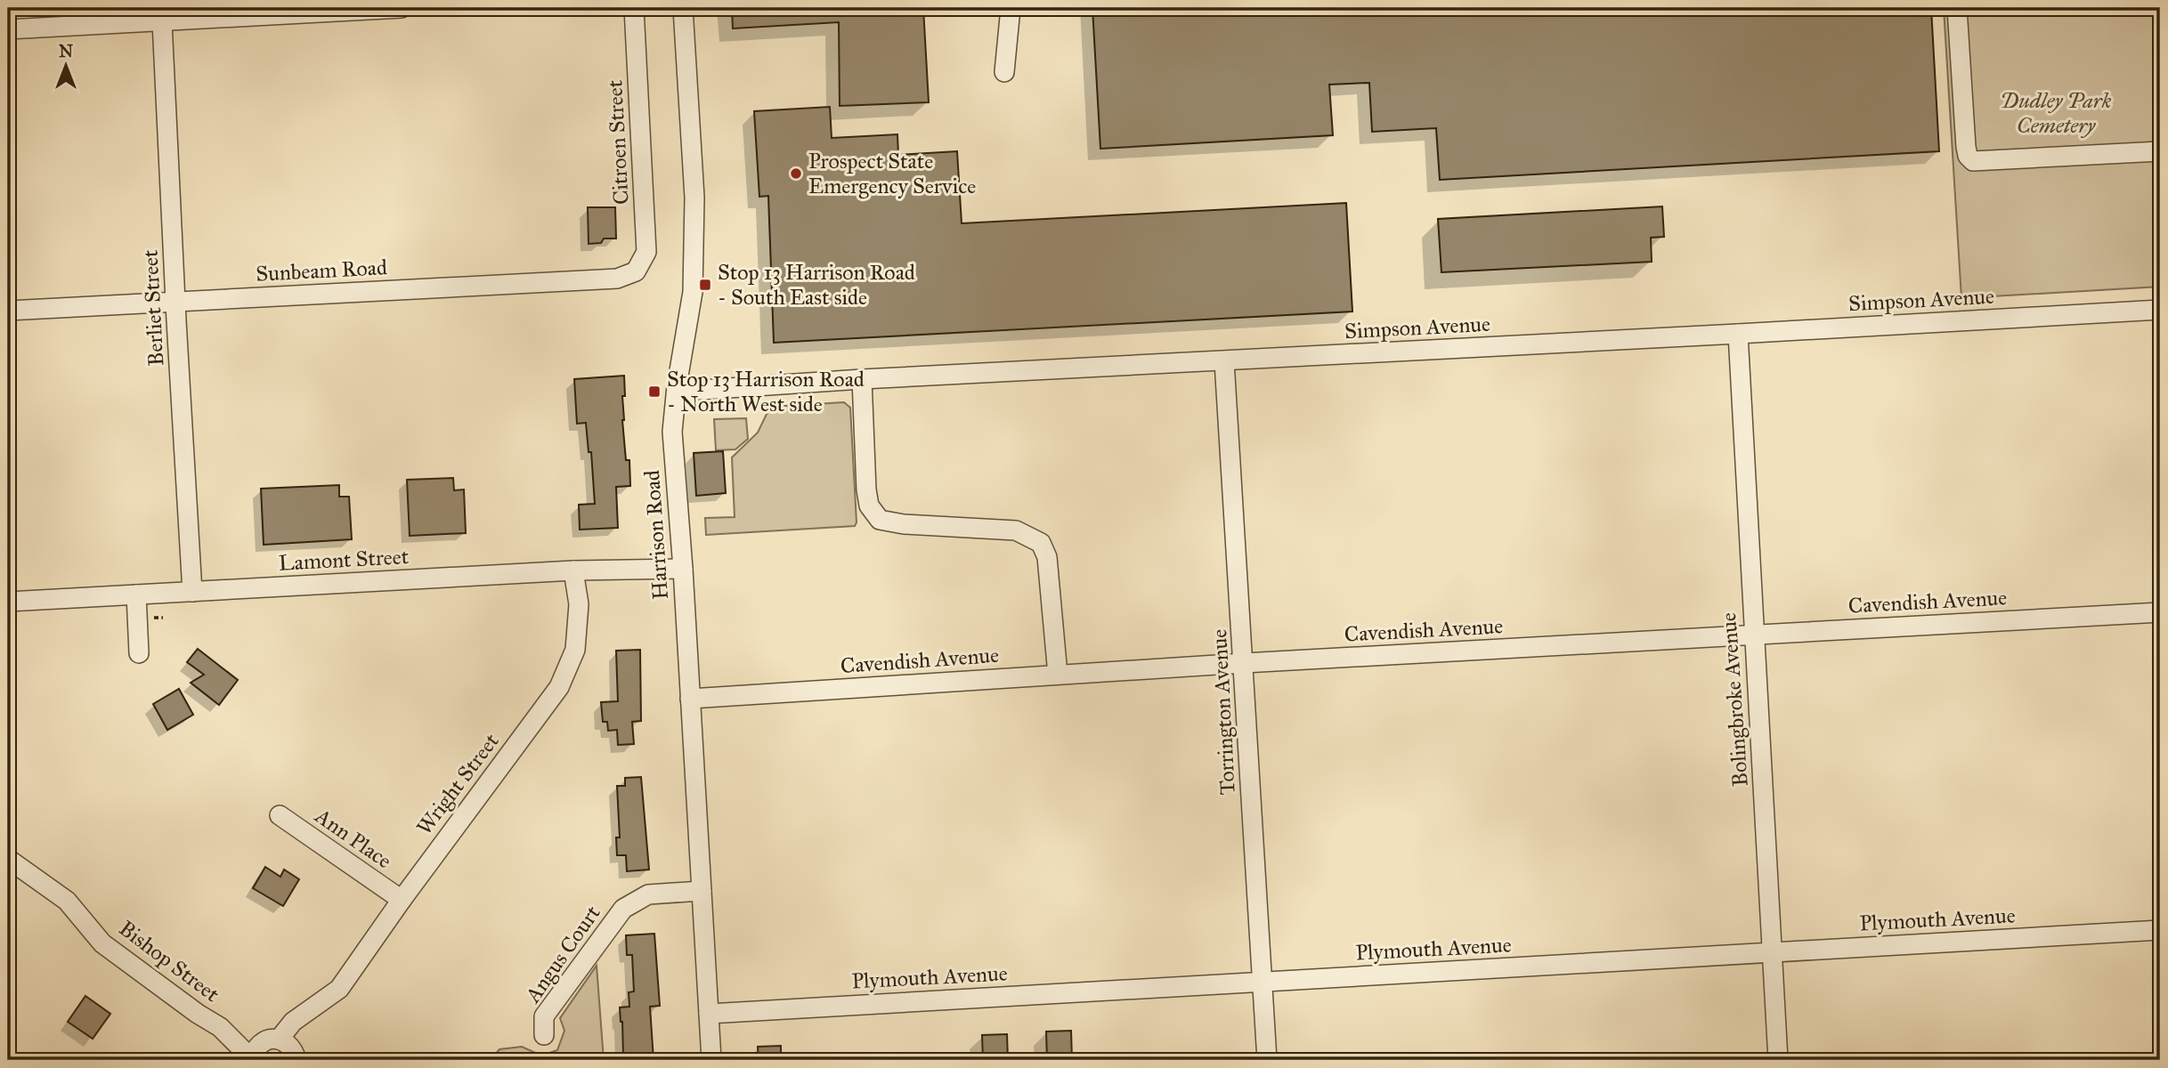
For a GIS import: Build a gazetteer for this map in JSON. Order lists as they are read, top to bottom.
{
  "streets": {
    "street": [
      "Citroen Street",
      "Sunbeam Road",
      "Simpson Avenue",
      "Berliet Street",
      "Harrison Road",
      "Lamont Street",
      "Cavendish Avenue",
      "Bolingbroke Avenue",
      "Torrington Avenue",
      "Wright Street",
      "Ann Place",
      "Plymouth Avenue",
      "Angus Court",
      "Bishop Street"
    ]
  },
  "crossings": [
    ["Citroen Street", "Sunbeam Road"],
    ["Sunbeam Road", "Berliet Street"],
    ["Simpson Avenue", "Harrison Road"],
    ["Simpson Avenue", "Bolingbroke Avenue"],
    ["Simpson Avenue", "Torrington Avenue"],
    ["Berliet Street", "Lamont Street"],
    ["Harrison Road", "Lamont Street"],
    ["Harrison Road", "Cavendish Avenue"],
    ["Harrison Road", "Plymouth Avenue"],
    ["Harrison Road", "Angus Court"],
    ["Lamont Street", "Wright Street"],
    ["Cavendish Avenue", "Bolingbroke Avenue"],
    ["Cavendish Avenue", "Torrington Avenue"],
    ["Bolingbroke Avenue", "Plymouth Avenue"],
    ["Torrington Avenue", "Plymouth Avenue"],
    ["Wright Street", "Ann Place"],
    ["Wright Street", "Bishop Street"]
  ],
  "parks": ["Dudley Park Cemetery"],
  "places": {
    "other": ["Prospect State Emergency Service"],
    "transit": ["Stop 13 Harrison Road - South East side", "Stop 13 Harrison Road - North West side"]
  },
  "north": "top"
}
